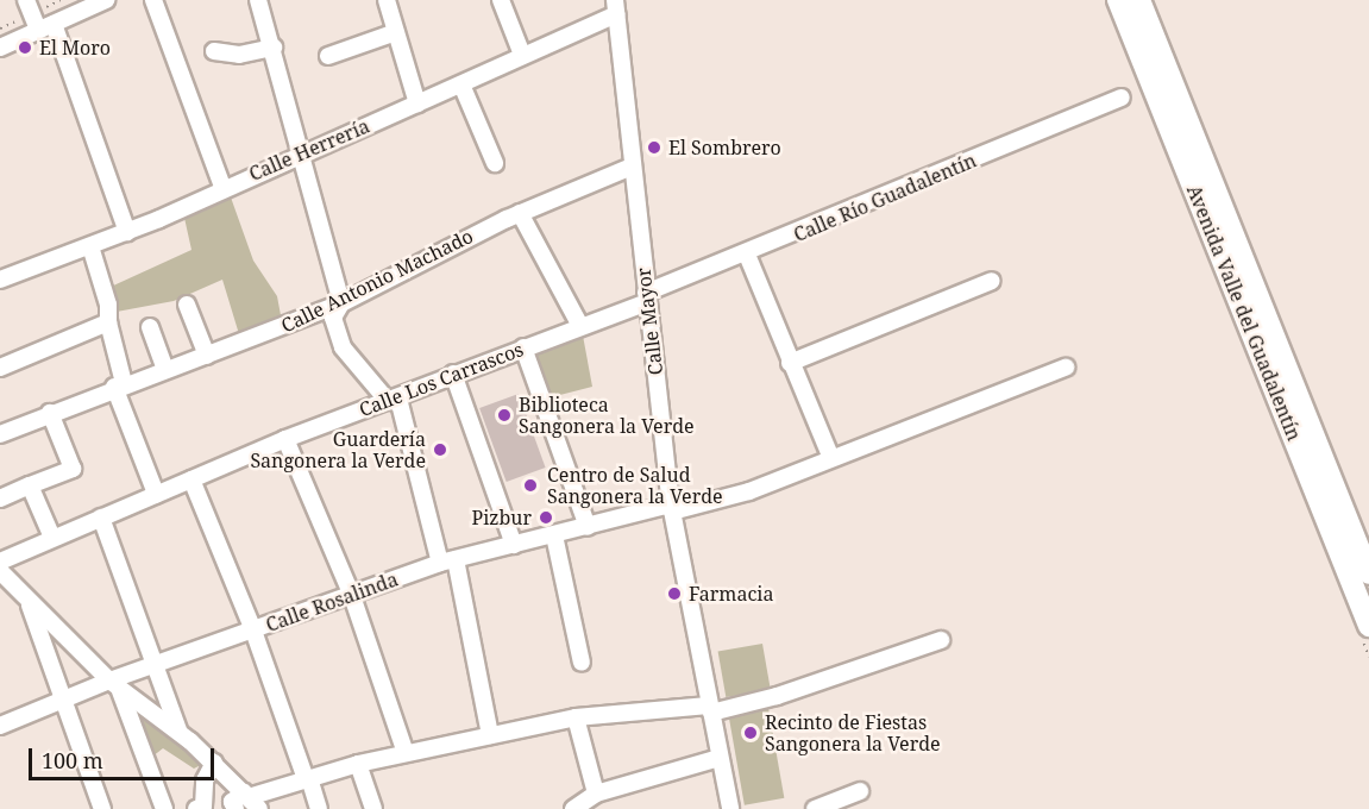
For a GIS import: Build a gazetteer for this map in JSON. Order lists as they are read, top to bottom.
{
  "streets": {
    "main road": ["Avenida Valle del Guadalentín"],
    "street": [
      "Calle Herrería",
      "Calle Río Guadalentín",
      "Calle Antonio Machado",
      "Calle Mayor",
      "Calle Los Carrascos",
      "Calle Rosalinda"
    ]
  },
  "crossings": [
    ["Calle Herrería", "Calle Mayor"],
    ["Calle Río Guadalentín", "Calle Mayor"],
    ["Calle Río Guadalentín", "Calle Los Carrascos"],
    ["Calle Antonio Machado", "Calle Mayor"],
    ["Calle Mayor", "Calle Los Carrascos"],
    ["Calle Mayor", "Calle Rosalinda"]
  ],
  "places": [
    "El Moro",
    "El Sombrero",
    "Biblioteca Sangonera la Verde",
    "Guardería Sangonera la Verde",
    "Centro de Salud Sangonera la Verde",
    "Pizbur",
    "Farmacia",
    "Recinto de Fiestas Sangonera la Verde"
  ],
  "scale_bar": "100 m"
}
